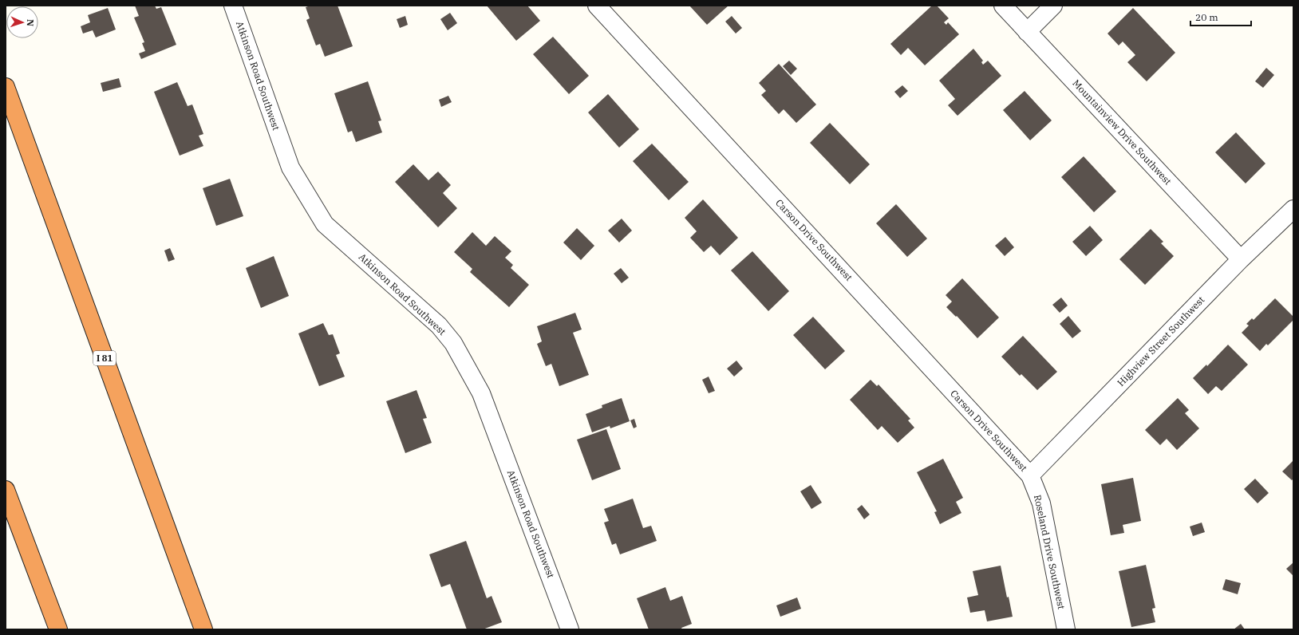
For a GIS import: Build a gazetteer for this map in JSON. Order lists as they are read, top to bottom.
{
  "streets": {
    "highway": ["I 81"],
    "street": [
      "Atkinson Road Southwest",
      "Mountainview Drive Southwest",
      "Carson Drive Southwest",
      "Highview Street Southwest",
      "Roseland Drive Southwest"
    ]
  },
  "crossings": [
    ["Mountainview Drive Southwest", "Highview Street Southwest"],
    ["Carson Drive Southwest", "Highview Street Southwest"],
    ["Carson Drive Southwest", "Roseland Drive Southwest"],
    ["Highview Street Southwest", "Roseland Drive Southwest"]
  ],
  "scale_bar": "20 m",
  "north": "right"
}
